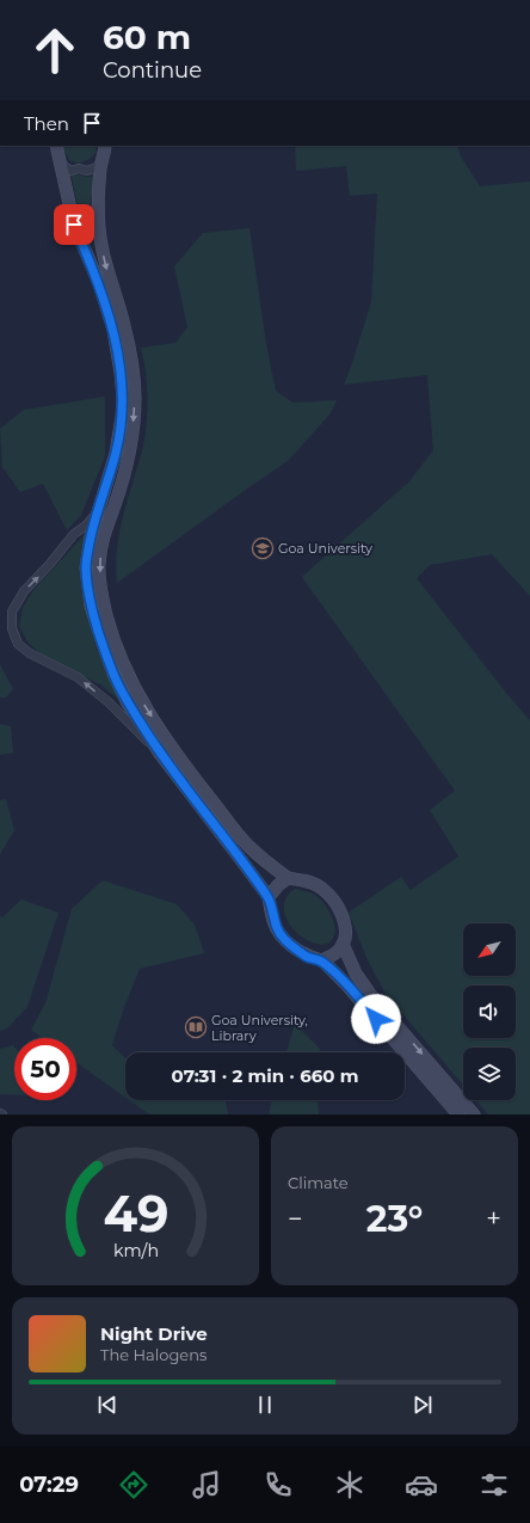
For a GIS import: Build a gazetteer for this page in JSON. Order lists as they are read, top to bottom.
{
  "places": {
    "school or university": ["Goa University"],
    "library": ["Goa University, Library"]
  },
  "north": "bottom left",
  "page": {
    "turn": ["60 m", "Continue"],
    "then": "Then",
    "limit": "50",
    "trip": "07:31 · 2 min · 660 m",
    "tile": "Climate",
    "heat": ["−", "23°", "+"],
    "song": ["Night Drive", "The Halogens"],
    "tabs": "07:29",
    "gauge": ["49", "km/h"]
  }
}
